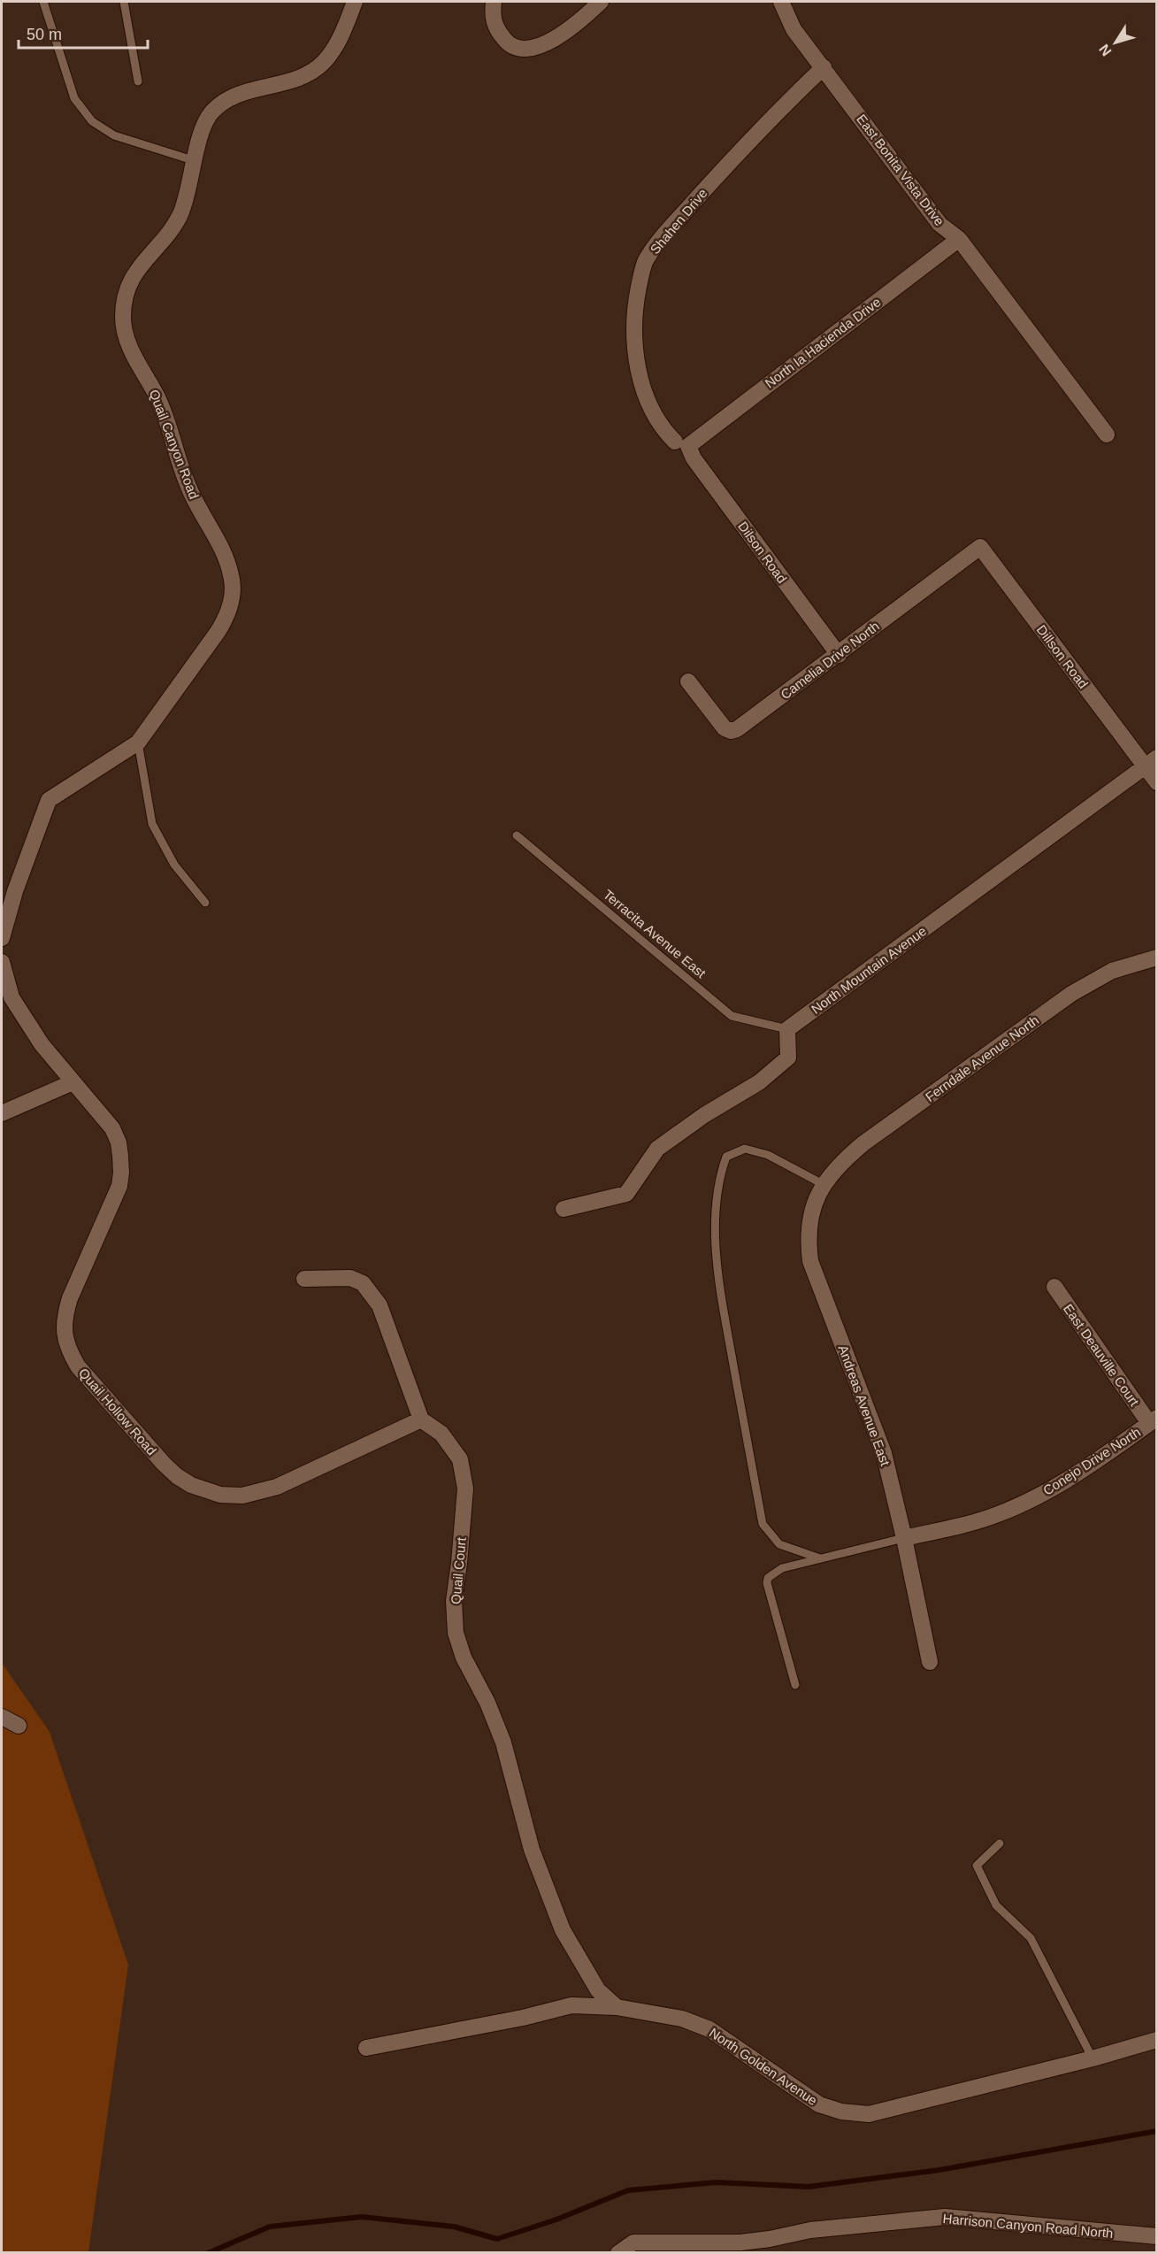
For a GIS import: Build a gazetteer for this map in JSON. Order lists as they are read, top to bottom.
{
  "streets": {
    "street": [
      "East Bonita Vista Drive",
      "Shahen Drive",
      "North la Hacienda Drive",
      "Quail Canyon Road",
      "Dilson Road",
      "Dillson Road",
      "Camelia Drive North",
      "North Mountain Avenue",
      "Ferndale Avenue North",
      "East Deauville Court",
      "Andreas Avenue East",
      "Quail Hollow Road",
      "Conejo Drive North",
      "Quail Court",
      "North Golden Avenue",
      "Harrison Canyon Road North"
    ],
    "lane": ["Terracita Avenue East"]
  },
  "crossings": [
    ["East Bonita Vista Drive", "Shahen Drive"],
    ["East Bonita Vista Drive", "North la Hacienda Drive"],
    ["Shahen Drive", "North la Hacienda Drive"],
    ["Shahen Drive", "Dilson Road"],
    ["North la Hacienda Drive", "Dilson Road"],
    ["Dilson Road", "Camelia Drive North"],
    ["Dillson Road", "Camelia Drive North"],
    ["Dillson Road", "North Mountain Avenue"],
    ["Terracita Avenue East", "North Mountain Avenue"],
    ["Ferndale Avenue North", "Andreas Avenue East"],
    ["East Deauville Court", "Conejo Drive North"],
    ["Andreas Avenue East", "Conejo Drive North"],
    ["Quail Hollow Road", "Quail Court"],
    ["Quail Court", "North Golden Avenue"]
  ],
  "scale_bar": "50 m",
  "north": "bottom left"
}
